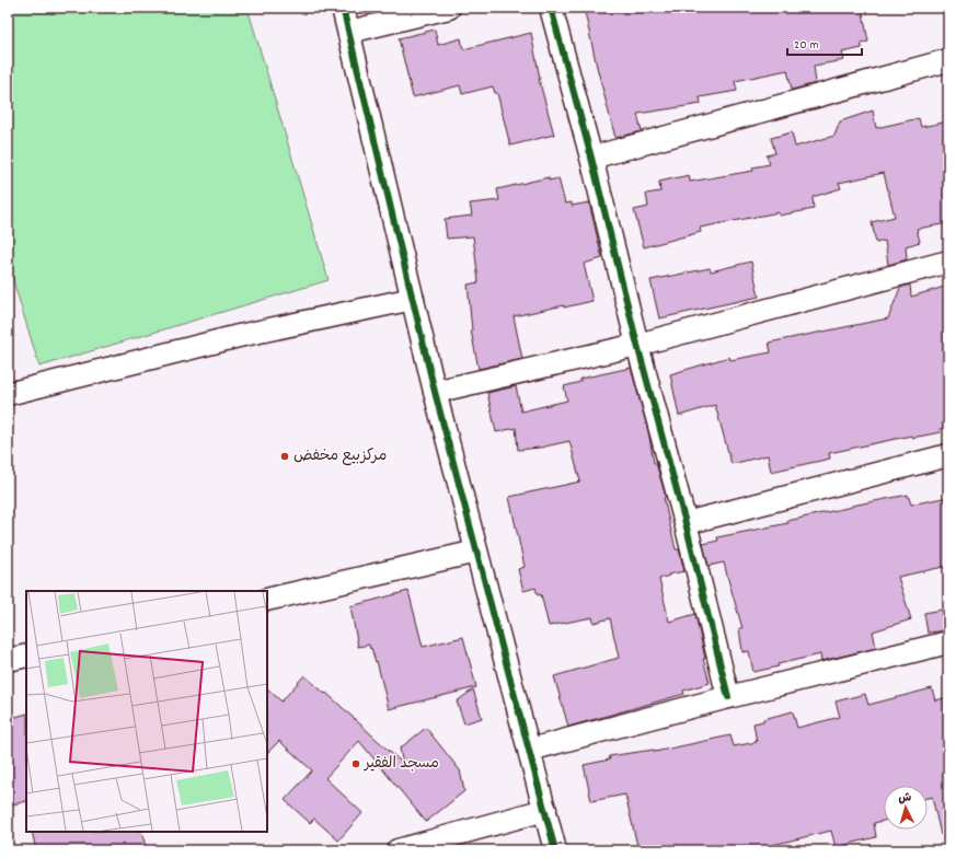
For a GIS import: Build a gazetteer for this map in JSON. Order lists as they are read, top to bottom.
{
  "places": ["مركزبيع مخفض", "مسجد الفقير"],
  "scale_bar": "20 m",
  "north": "top"
}
